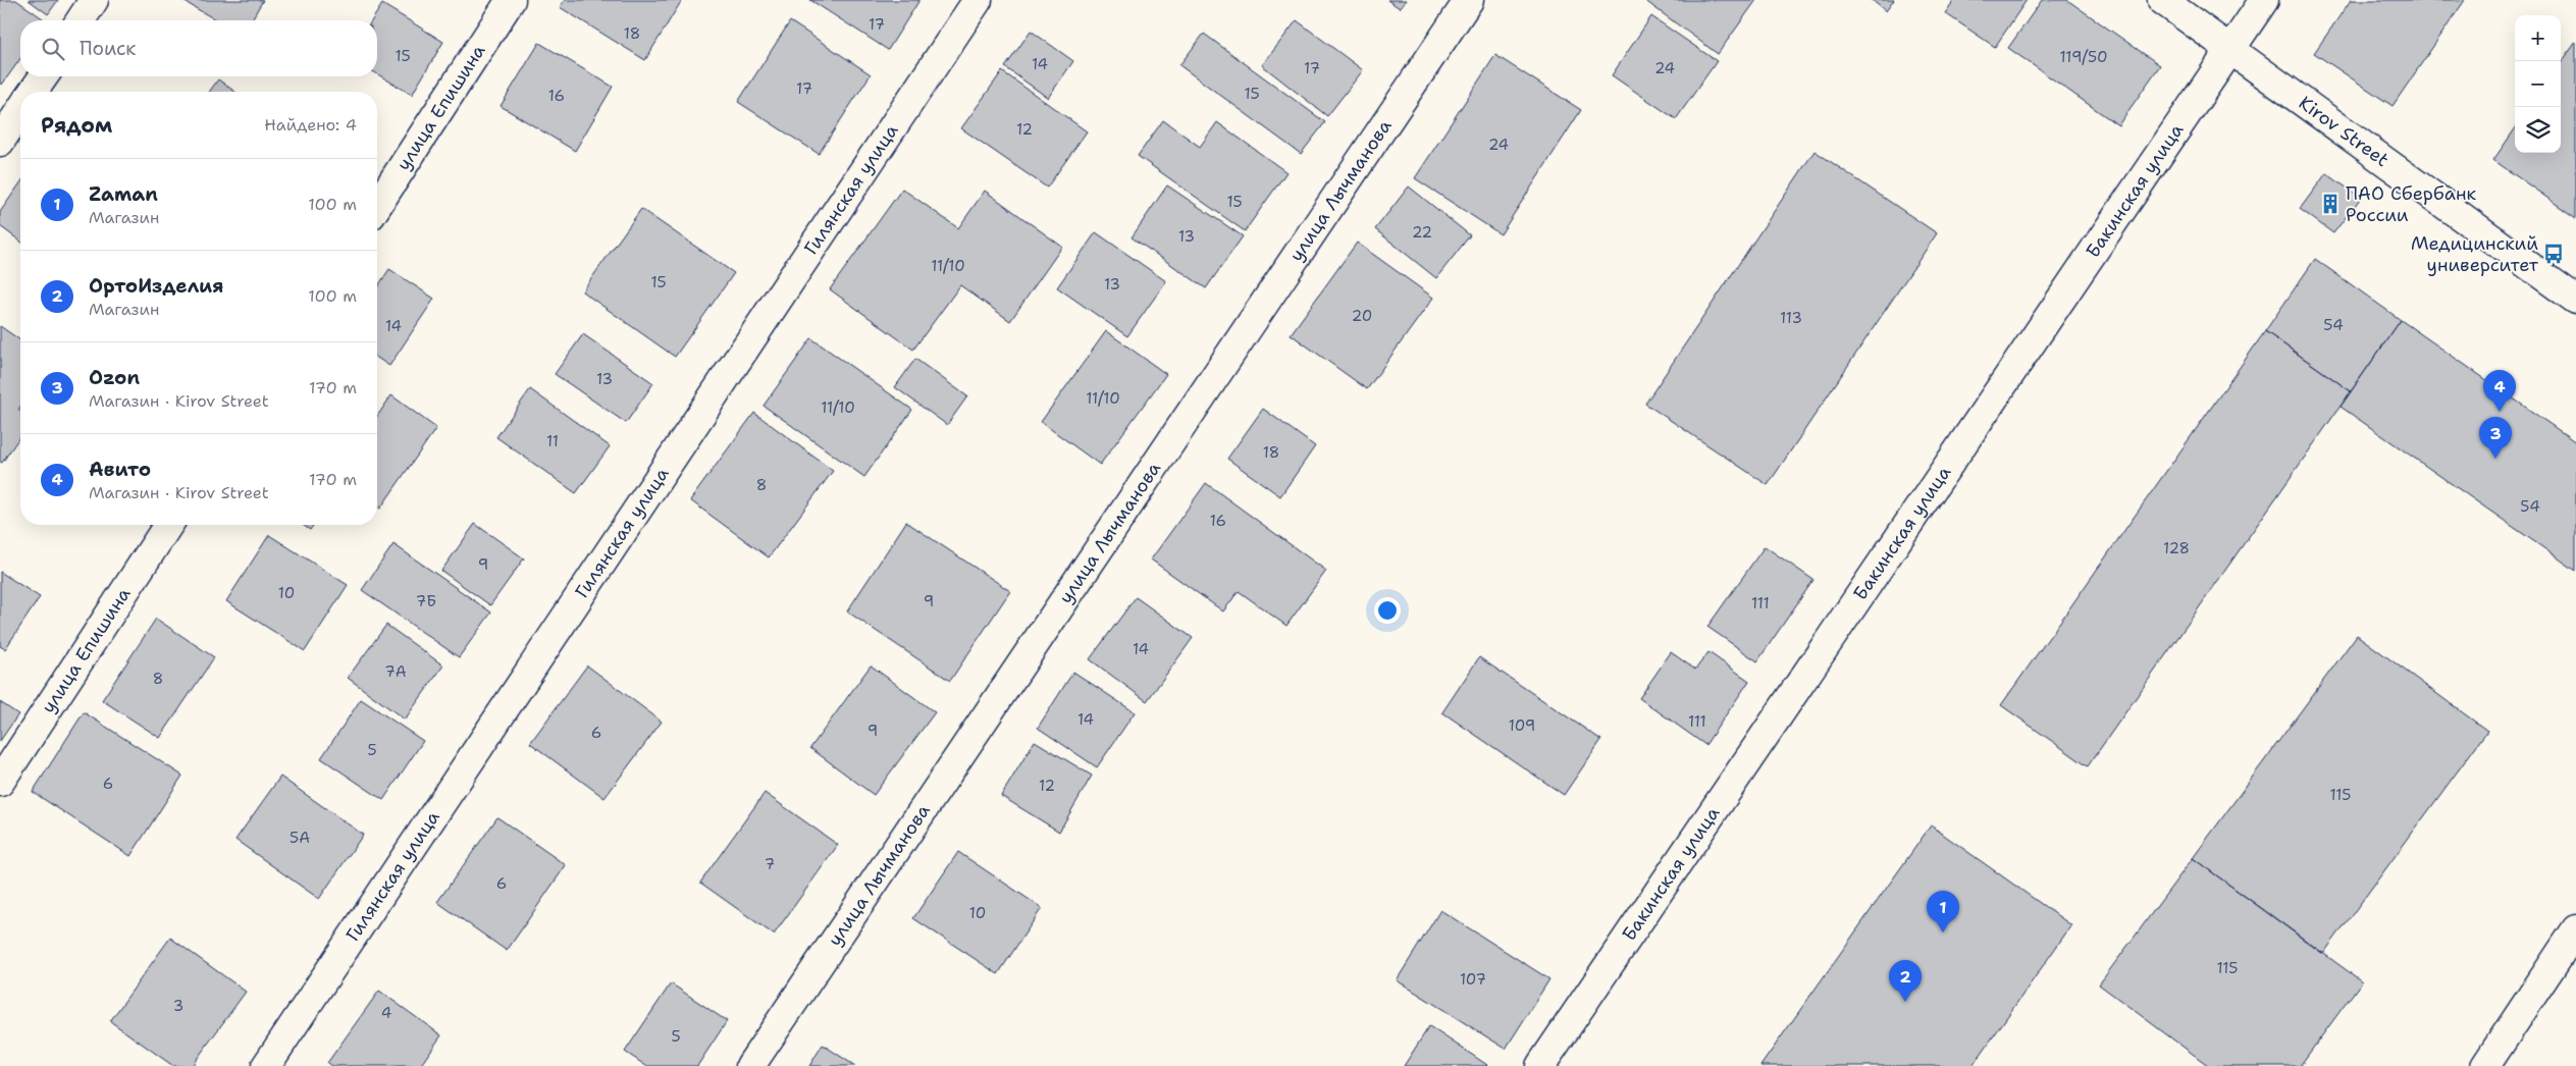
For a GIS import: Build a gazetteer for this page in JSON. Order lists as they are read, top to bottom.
{
  "streets": {
    "street": [
      "улица Епишина",
      "Kirov Street",
      "Гилянская улица",
      "улица Лычманова",
      "Бакинская улица"
    ]
  },
  "crossings": [
    ["Kirov Street", "Бакинская улица"]
  ],
  "places": {
    "building": ["ПАО Сбербанк России"],
    "bus stop": ["Медицинский университет"]
  },
  "house_numbers": [
    "17",
    "18",
    "15",
    "119/50",
    "14",
    "17",
    "24",
    "17",
    "15",
    "16",
    "12",
    "24",
    "15",
    "22",
    "13",
    "11/10",
    "15",
    "13",
    "20",
    "113",
    "54",
    "14",
    "13",
    "11/10",
    "11/10",
    "11",
    "18",
    "8",
    "54",
    "16",
    "128",
    "9",
    "10",
    "7Б",
    "9",
    "111",
    "14",
    "7А",
    "8",
    "14",
    "111",
    "109",
    "9",
    "6",
    "5",
    "6",
    "12",
    "115",
    "5А",
    "7",
    "6",
    "10",
    "115",
    "107",
    "3",
    "4",
    "5"
  ],
  "page": {
    "map_buttons": ["+", "−"],
    "search": "Поиск",
    "heading": ["Рядом", "Найдено: 4"],
    "list": [
      {
        "mark": "1",
        "name": "Zaman",
        "note": "Магазин",
        "value": "100 m"
      },
      {
        "mark": "2",
        "name": "ОртоИзделия",
        "note": "Магазин",
        "value": "100 m"
      },
      {
        "mark": "3",
        "name": "Ozon",
        "note": "Магазин · Kirov Street",
        "value": "170 m"
      },
      {
        "mark": "4",
        "name": "Авито",
        "note": "Магазин · Kirov Street",
        "value": "170 m"
      }
    ],
    "pins": [
      "4",
      "3",
      "1",
      "2"
    ]
  }
}
